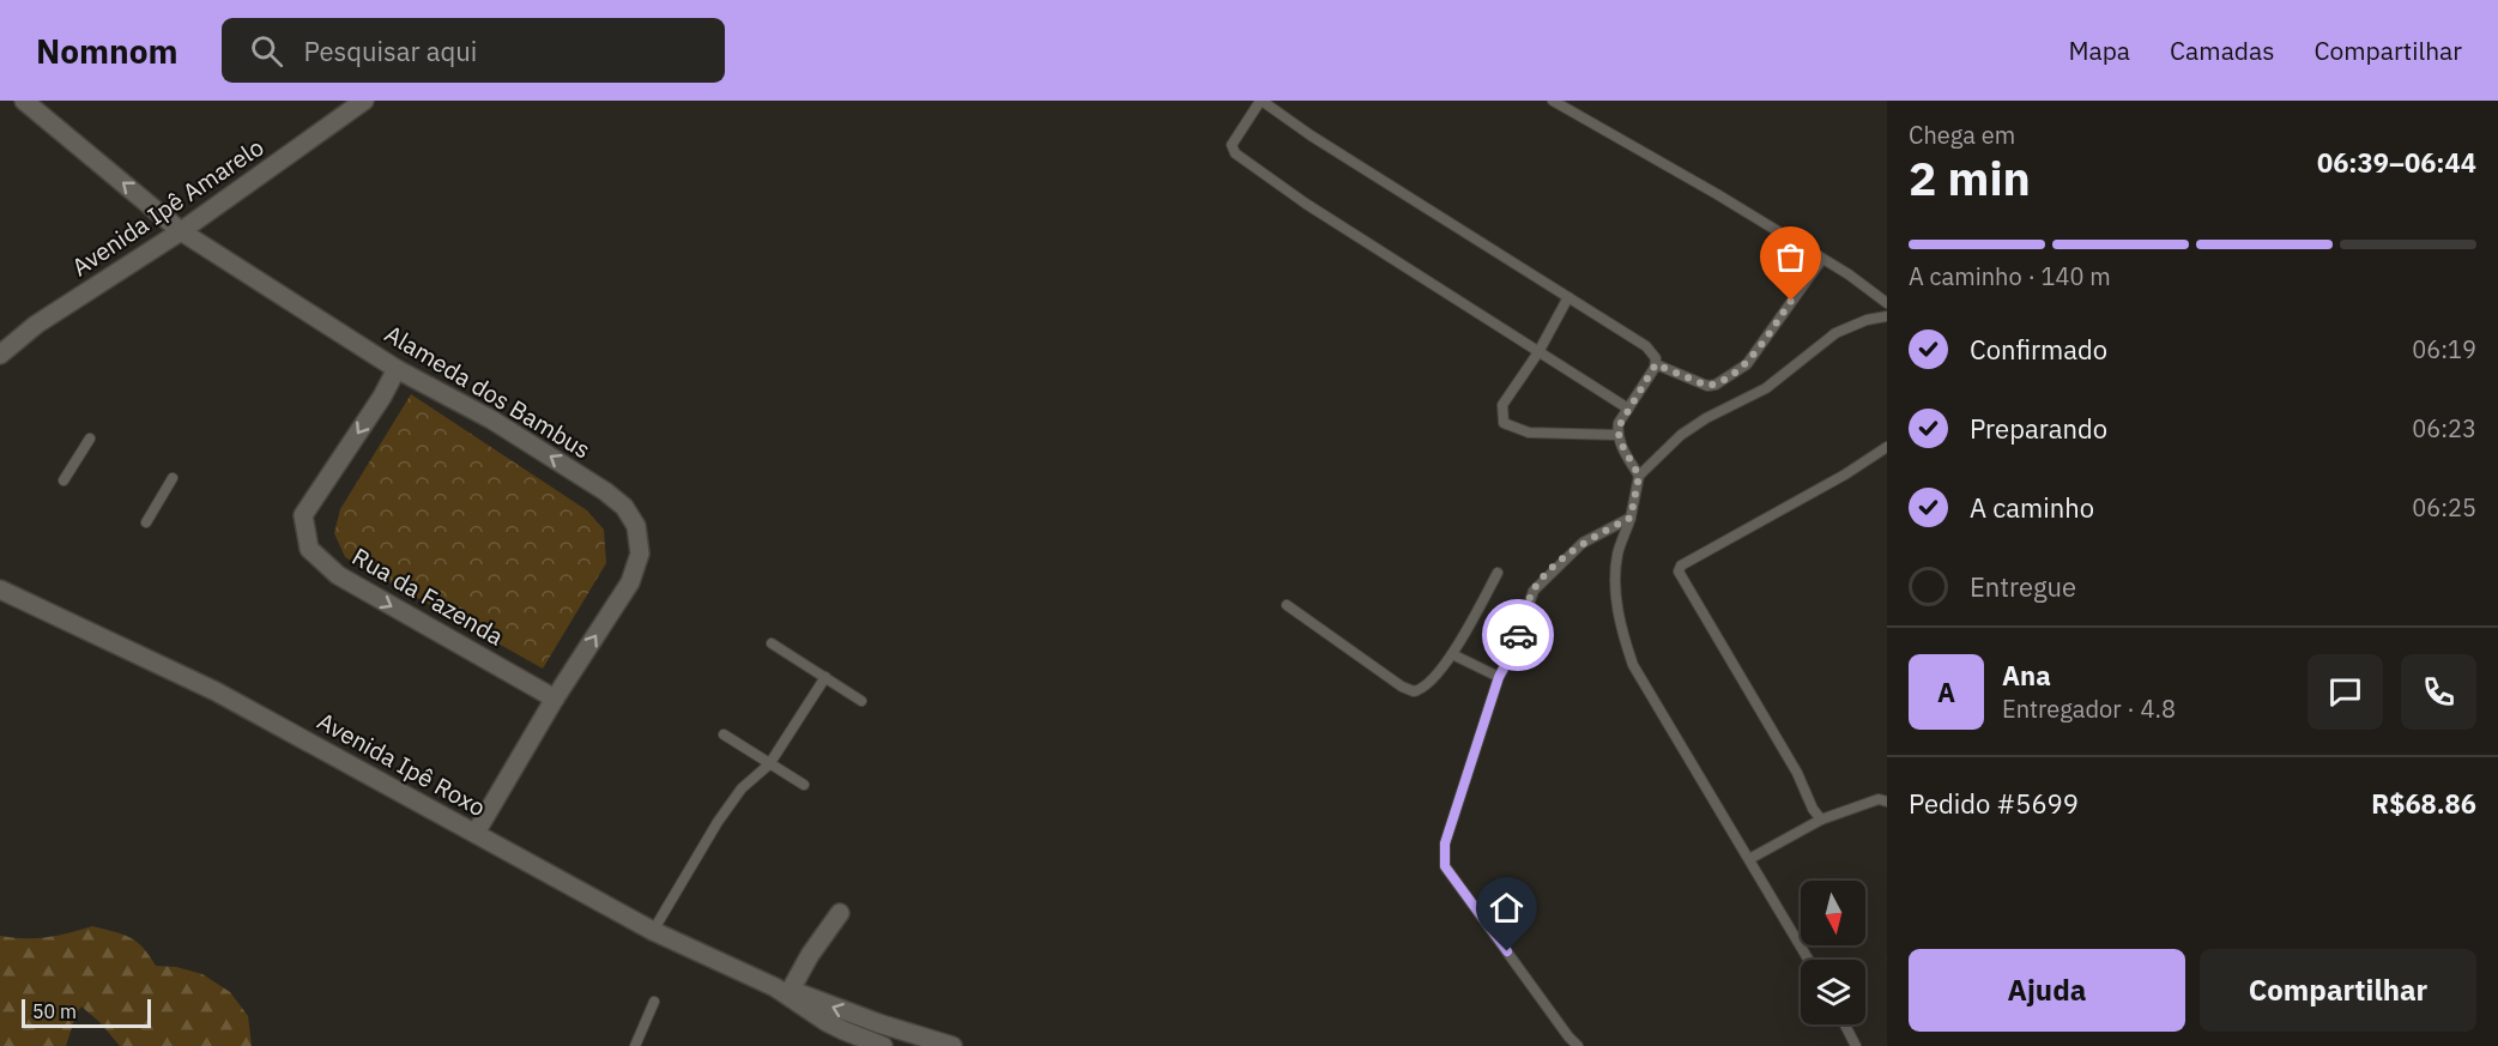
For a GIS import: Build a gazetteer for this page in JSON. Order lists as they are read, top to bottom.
{
  "streets": {
    "street": [
      "Avenida Ipê Amarelo",
      "Alameda dos Bambus",
      "Rua da Fazenda",
      "Avenida Ipê Roxo"
    ]
  },
  "crossings": [
    ["Avenida Ipê Amarelo", "Alameda dos Bambus"],
    ["Alameda dos Bambus", "Rua da Fazenda"],
    ["Alameda dos Bambus", "Avenida Ipê Roxo"]
  ],
  "one_way": ["Alameda dos Bambus"],
  "scale_bar": "50 m",
  "north": "bottom",
  "page": {
    "header": "Nomnom",
    "search": "Pesquisar aqui",
    "nav": ["Mapa", "Camadas", "Compartilhar"],
    "heading": ["2 min", "Chega em", "06:39–06:44"],
    "panel": [
      "Ana",
      "Entregador · 4.8",
      "Pedido #5699",
      "R$68.86"
    ],
    "bar": "A caminho · 140 m",
    "list": [
      ["Confirmado", "06:19"],
      ["Preparando", "06:23"],
      ["A caminho", "06:25"],
      "Entregue"
    ],
    "round": "A",
    "buttons": ["Ajuda", "Compartilhar"],
    "scale": "50 m"
  }
}
